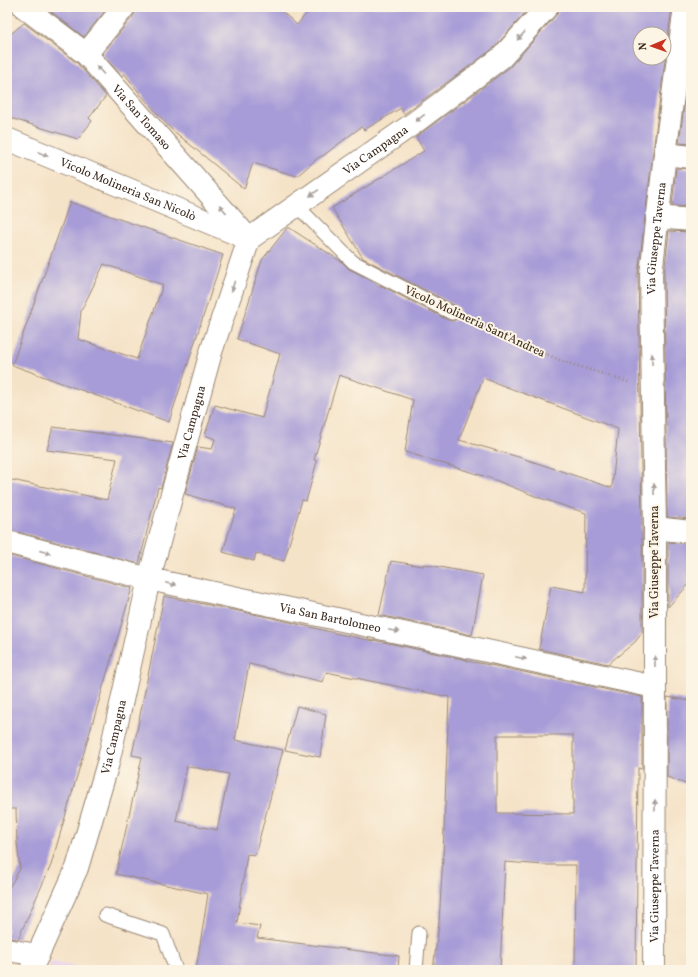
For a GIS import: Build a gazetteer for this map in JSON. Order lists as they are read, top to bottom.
{
  "streets": {
    "street": [
      "Via San Tomaso",
      "Via Campagna",
      "Vicolo Molineria San Nicolò",
      "Via Giuseppe Taverna",
      "Via San Bartolomeo"
    ],
    "lane": ["Vicolo Molineria Sant'Andrea"]
  },
  "crossings": [
    ["Via San Tomaso", "Via Campagna"],
    ["Via San Tomaso", "Vicolo Molineria San Nicolò"],
    ["Via Campagna", "Vicolo Molineria San Nicolò"],
    ["Via Campagna", "Vicolo Molineria Sant'Andrea"],
    ["Via Campagna", "Via San Bartolomeo"],
    ["Via Giuseppe Taverna", "Vicolo Molineria Sant'Andrea"],
    ["Via Giuseppe Taverna", "Via San Bartolomeo"]
  ],
  "one_way": [
    "Via San Tomaso",
    "Via Campagna",
    "Vicolo Molineria San Nicolò",
    "Via Giuseppe Taverna",
    "Via San Bartolomeo"
  ],
  "north": "left"
}
